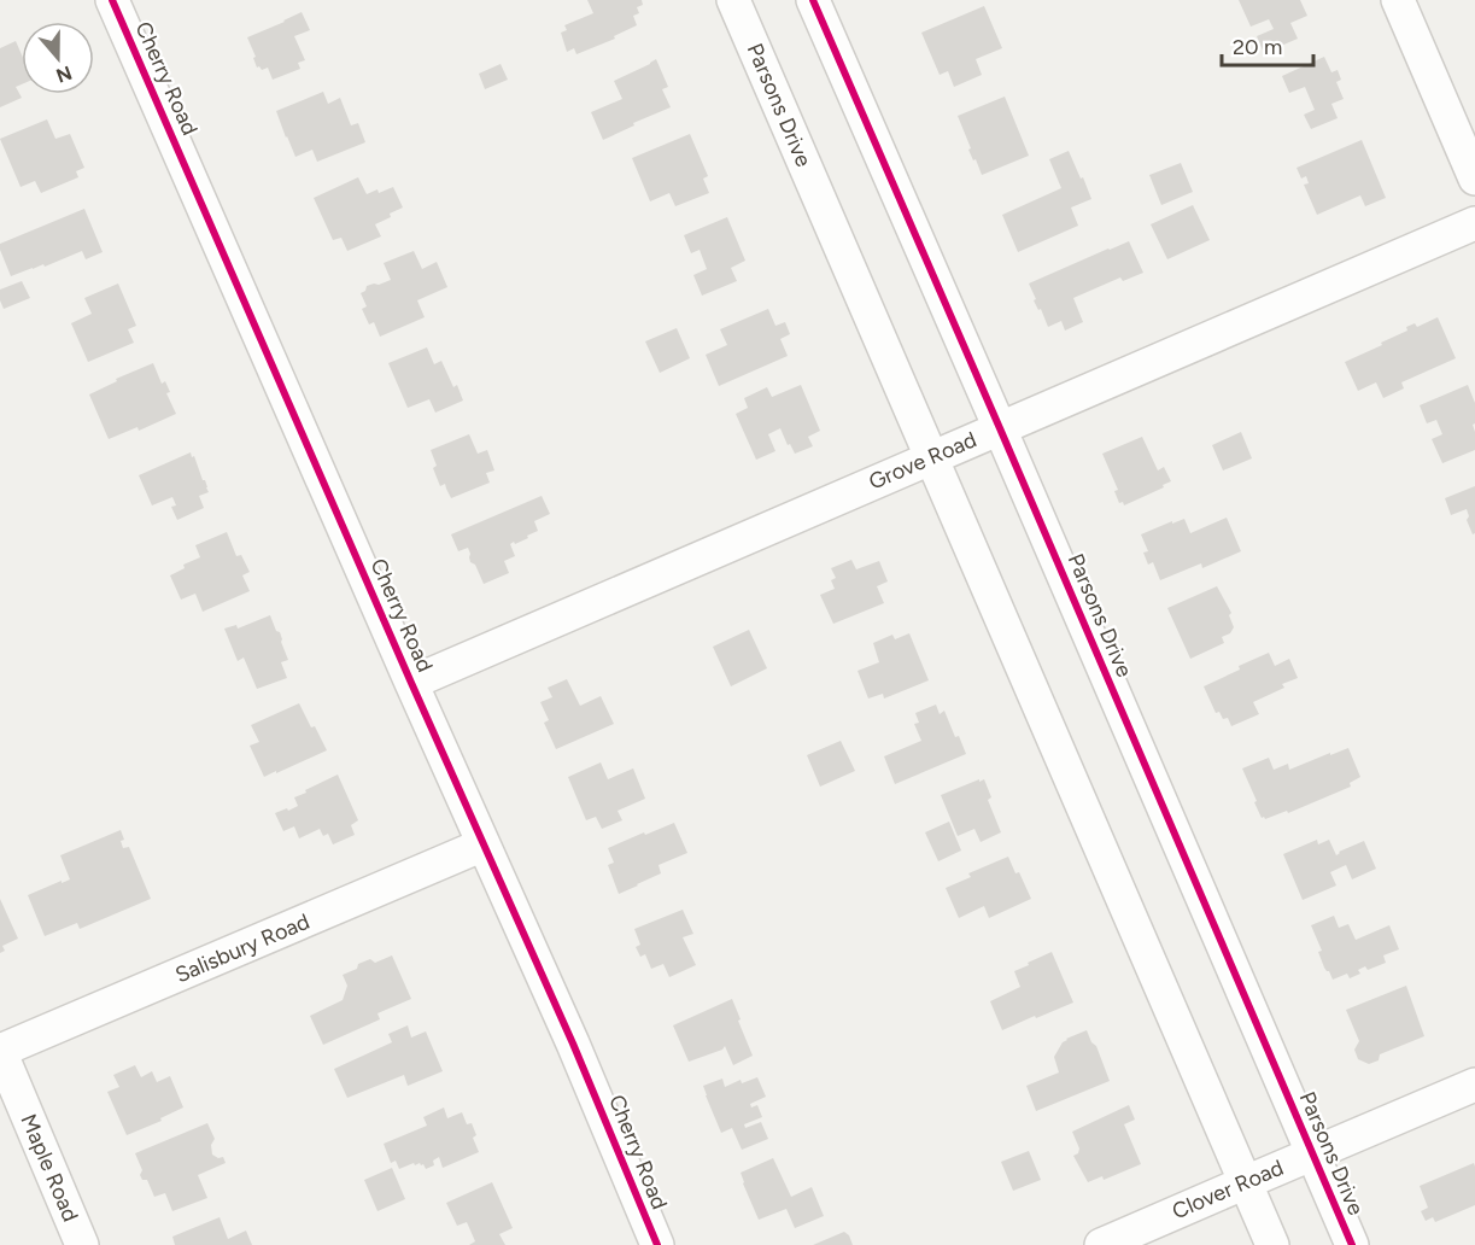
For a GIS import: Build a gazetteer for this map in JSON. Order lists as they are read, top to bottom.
{
  "streets": {
    "street": [
      "Cherry Road",
      "Parsons Drive",
      "Grove Road",
      "Salisbury Road",
      "Maple Road",
      "Clover Road"
    ]
  },
  "crossings": [
    ["Cherry Road", "Grove Road"],
    ["Cherry Road", "Salisbury Road"],
    ["Parsons Drive", "Grove Road"],
    ["Parsons Drive", "Clover Road"],
    ["Salisbury Road", "Maple Road"]
  ],
  "scale_bar": "20 m",
  "north": "bottom"
}
